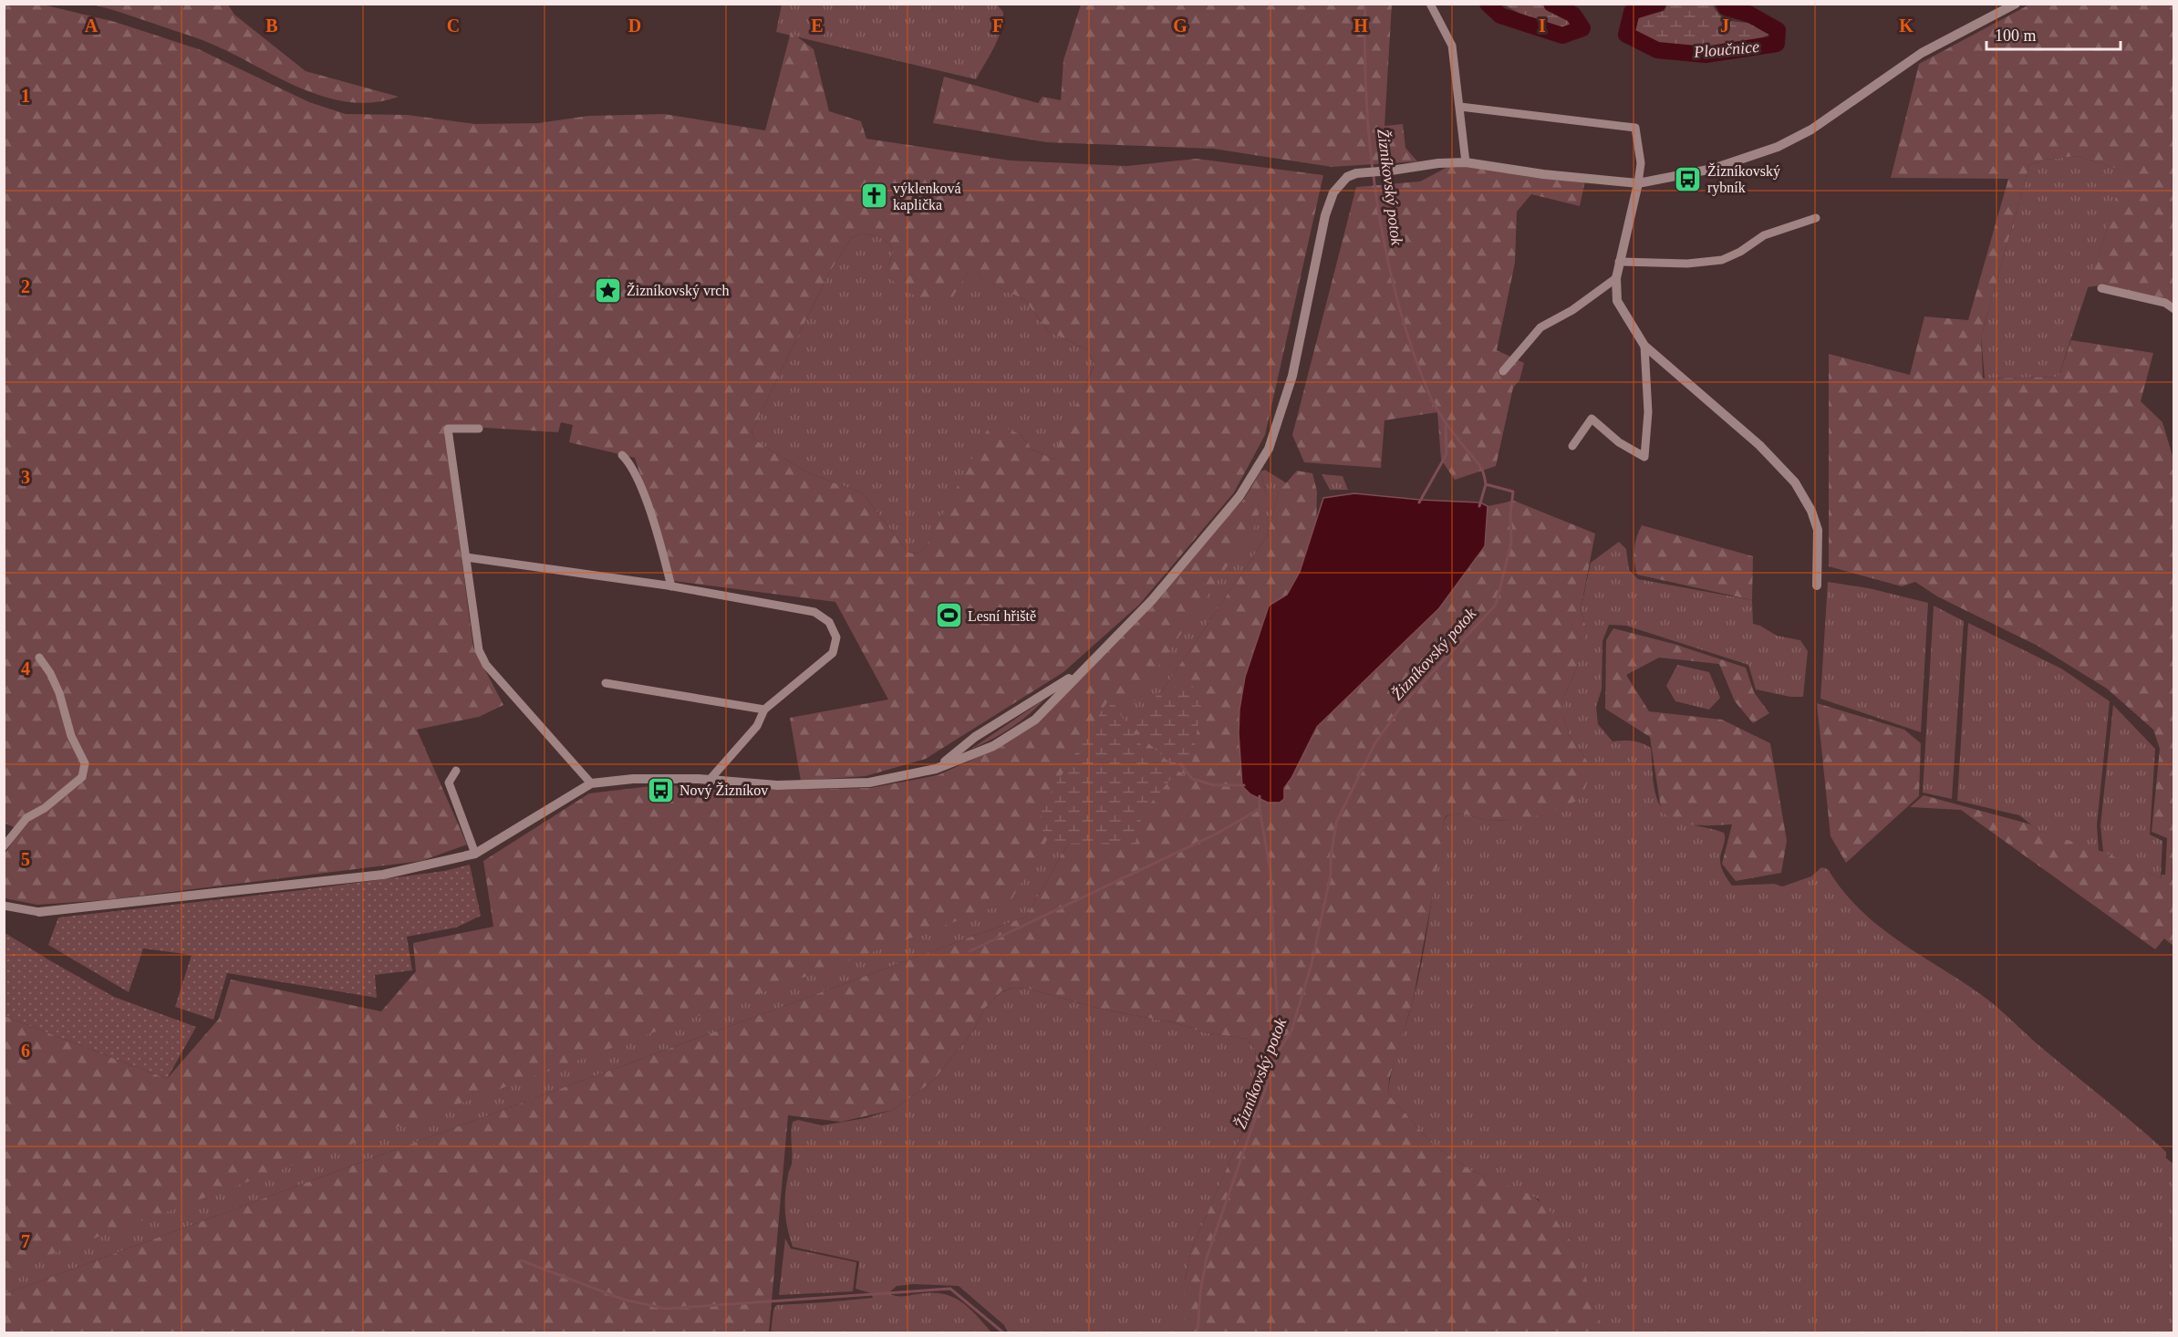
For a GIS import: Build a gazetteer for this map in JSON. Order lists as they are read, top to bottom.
{
  "water": ["Ploučnice", "Žizníkovský potok"],
  "places": {
    "bus stop": ["Žizníkovský rybník", "Nový Žizníkov"],
    "church": ["výklenková kaplička"],
    "place": ["Žizníkovský vrch"],
    "sports": ["Lesní hřiště"]
  },
  "scale_bar": "100 m",
  "grid": {
    "columns": [
      "A",
      "B",
      "C",
      "D",
      "E",
      "F",
      "G",
      "H",
      "I",
      "J",
      "K"
    ],
    "rows": [
      "1",
      "2",
      "3",
      "4",
      "5",
      "6",
      "7"
    ]
  }
}
